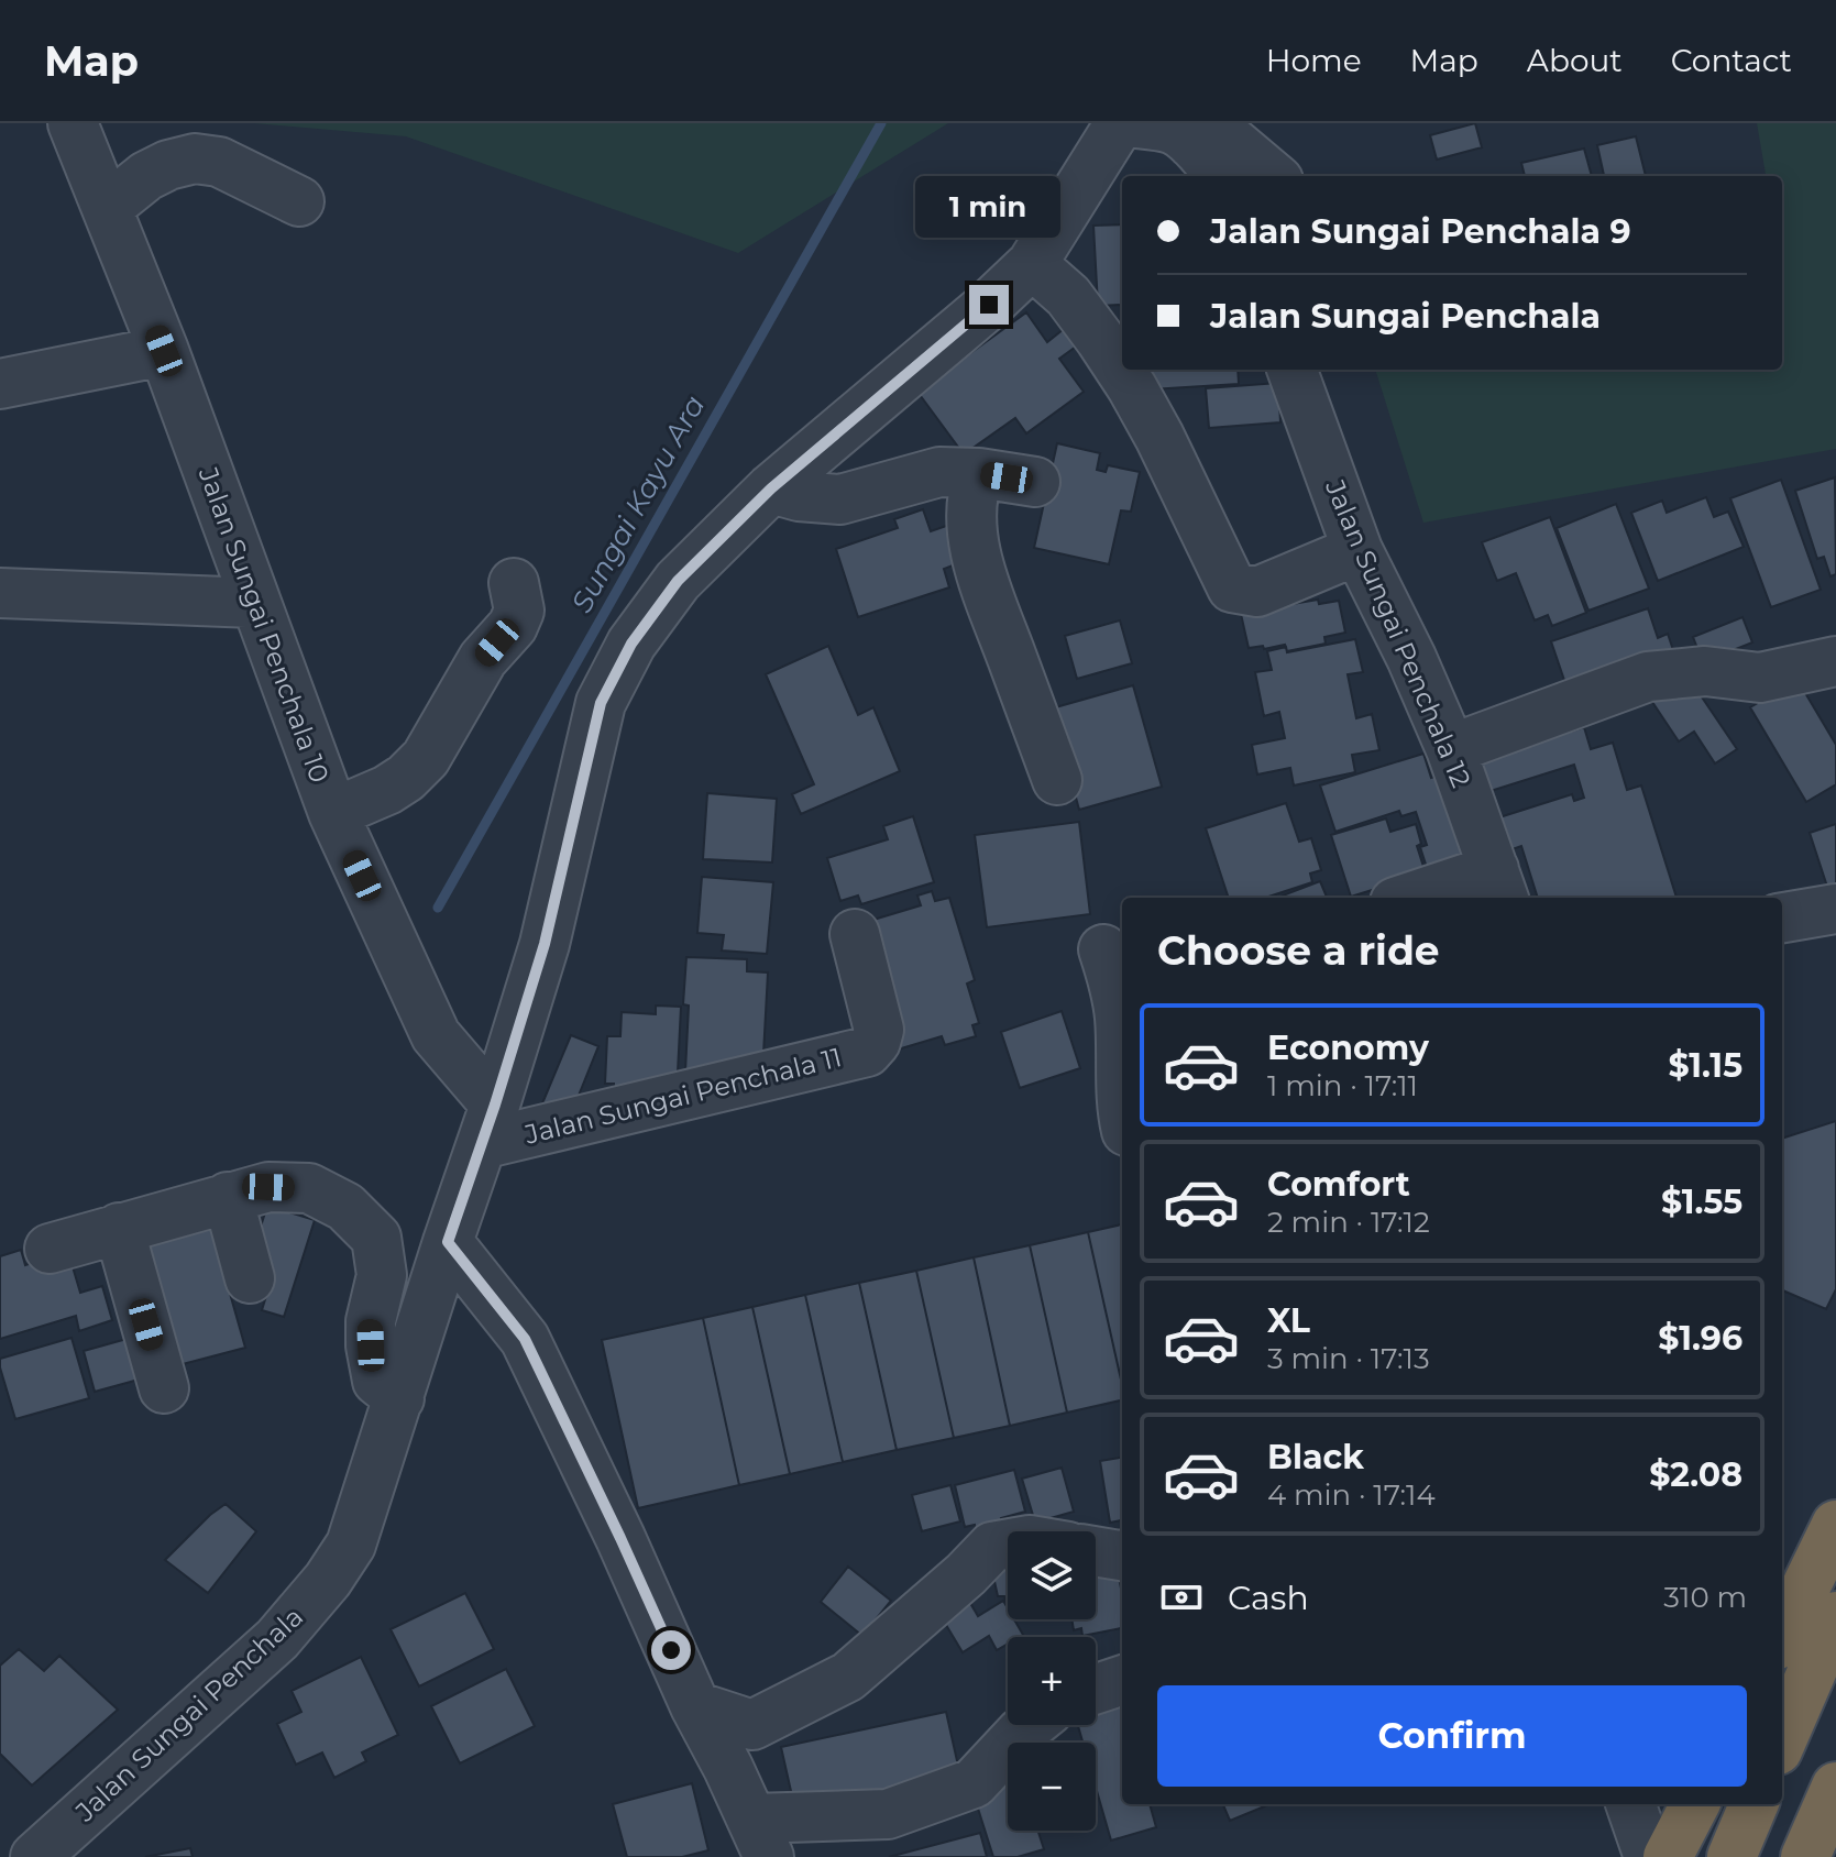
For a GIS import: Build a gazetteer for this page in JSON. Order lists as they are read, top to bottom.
{
  "streets": {
    "street": [
      "Jalan Sungai Penchala 10",
      "Jalan Sungai Penchala 12",
      "Jalan Sungai Penchala 11",
      "Jalan Sungai Penchala"
    ]
  },
  "crossings": [
    ["Jalan Sungai Penchala 10", "Jalan Sungai Penchala 11"],
    ["Jalan Sungai Penchala 10", "Jalan Sungai Penchala"],
    ["Jalan Sungai Penchala 11", "Jalan Sungai Penchala"]
  ],
  "water": ["Sungai Kayu Ara"],
  "page": {
    "header": "Map",
    "nav": [
      "Home",
      "Map",
      "About",
      "Contact"
    ],
    "bubble": "1 min",
    "banner": ["Jalan Sungai Penchala 9", "Jalan Sungai Penchala"],
    "heading": "Choose a ride",
    "list": [
      {
        "name": "Economy",
        "note": "1 min · 17:11",
        "value": "$1.15"
      },
      {
        "name": "Comfort",
        "note": "2 min · 17:12",
        "value": "$1.55"
      },
      {
        "name": "XL",
        "note": "3 min · 17:13",
        "value": "$1.96"
      },
      {
        "name": "Black",
        "note": "4 min · 17:14",
        "value": "$2.08"
      }
    ],
    "map_buttons": ["+", "−"],
    "pay": ["Cash", "310 m"],
    "buttons": "Confirm"
  }
}
